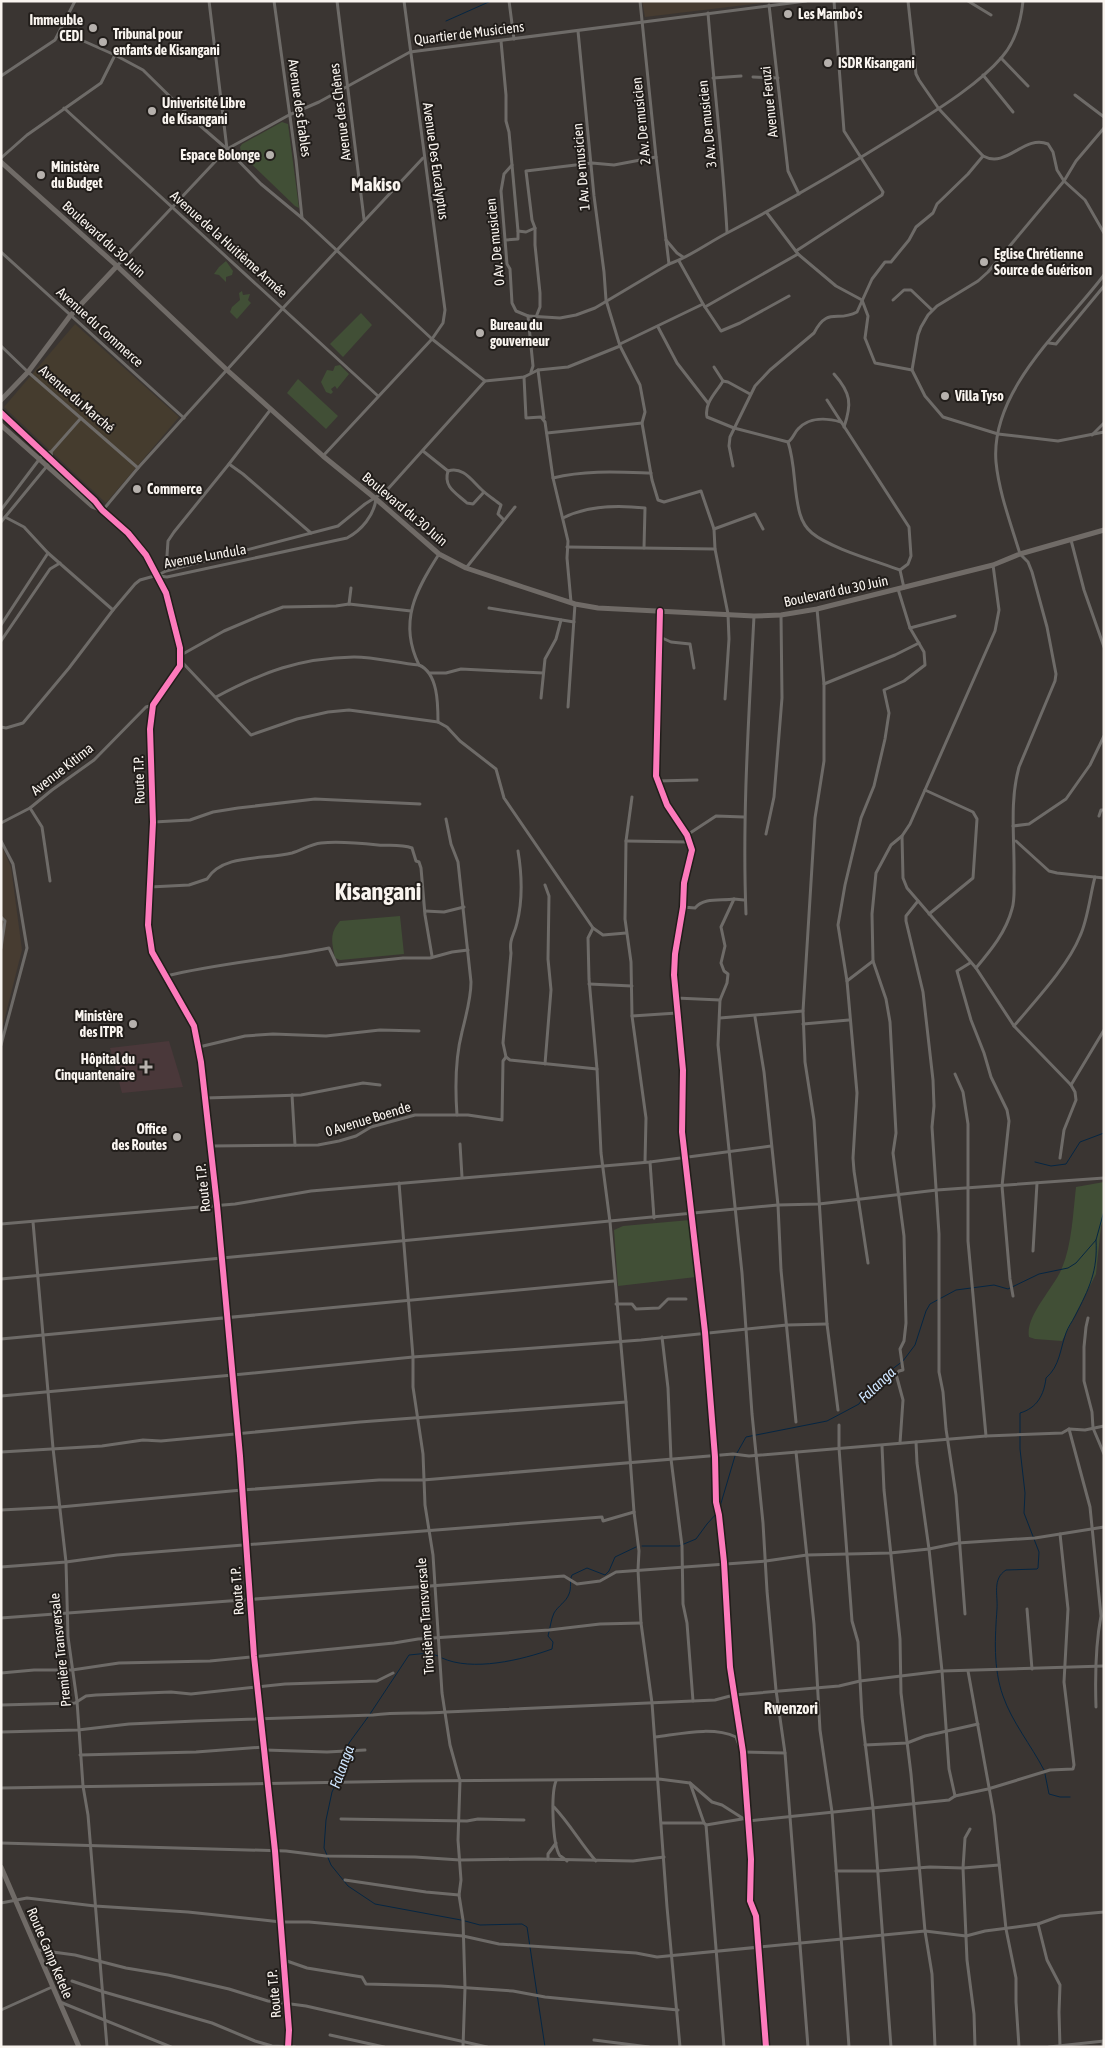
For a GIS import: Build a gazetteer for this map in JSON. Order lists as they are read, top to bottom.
{
  "streets": {
    "street": [
      "Quartier de Musiciens",
      "Avenue Feruzi",
      "Avenue des Érables",
      "Avenue des Chênes",
      "2 Av. De musicien",
      "3 Av. De musicien",
      "Avenue Des Eucalyptus",
      "1 Av. De musicien",
      "Boulevard du 30 Juin",
      "0 Av. De musicien",
      "Avenue de la Huitième Armée",
      "Avenue du Commerce",
      "Avenue du Marché",
      "Avenue Lundula",
      "Avenue Kitima",
      "Route T.P.",
      "0 Avenue Boende",
      "Troisième Transversale",
      "Première Transversale",
      "Route Camp Ketele"
    ]
  },
  "crossings": [
    ["Quartier de Musiciens", "Avenue Feruzi"],
    ["Quartier de Musiciens", "Avenue des Érables"],
    ["Quartier de Musiciens", "Avenue des Chênes"],
    ["Quartier de Musiciens", "2 Av. De musicien"],
    ["Quartier de Musiciens", "3 Av. De musicien"],
    ["Quartier de Musiciens", "Avenue Des Eucalyptus"],
    ["Quartier de Musiciens", "1 Av. De musicien"],
    ["Quartier de Musiciens", "Boulevard du 30 Juin"],
    ["Quartier de Musiciens", "0 Av. De musicien"],
    ["Quartier de Musiciens", "Avenue de la Huitième Armée"],
    ["Boulevard du 30 Juin", "Avenue Lundula"],
    ["Avenue Kitima", "Route T.P."],
    ["Route T.P.", "0 Avenue Boende"]
  ],
  "districts": ["Makiso", "Kisangani", "Rwenzori"],
  "water": ["Falanga"],
  "places": {
    "other": [
      "Les Mambo's",
      "Immeuble CEDI",
      "Tribunal pour enfants de Kisangani",
      "ISDR Kisangani",
      "Univerisité Libre de Kisangani",
      "Espace Bolonge",
      "Ministère du Budget",
      "Eglise Chrétienne Source de Guérison",
      "Bureau du gouverneur",
      "Villa Tyso",
      "Commerce",
      "Ministère des ITPR",
      "Office des Routes"
    ],
    "health": ["Hôpital du Cinquantenaire"]
  }
}
